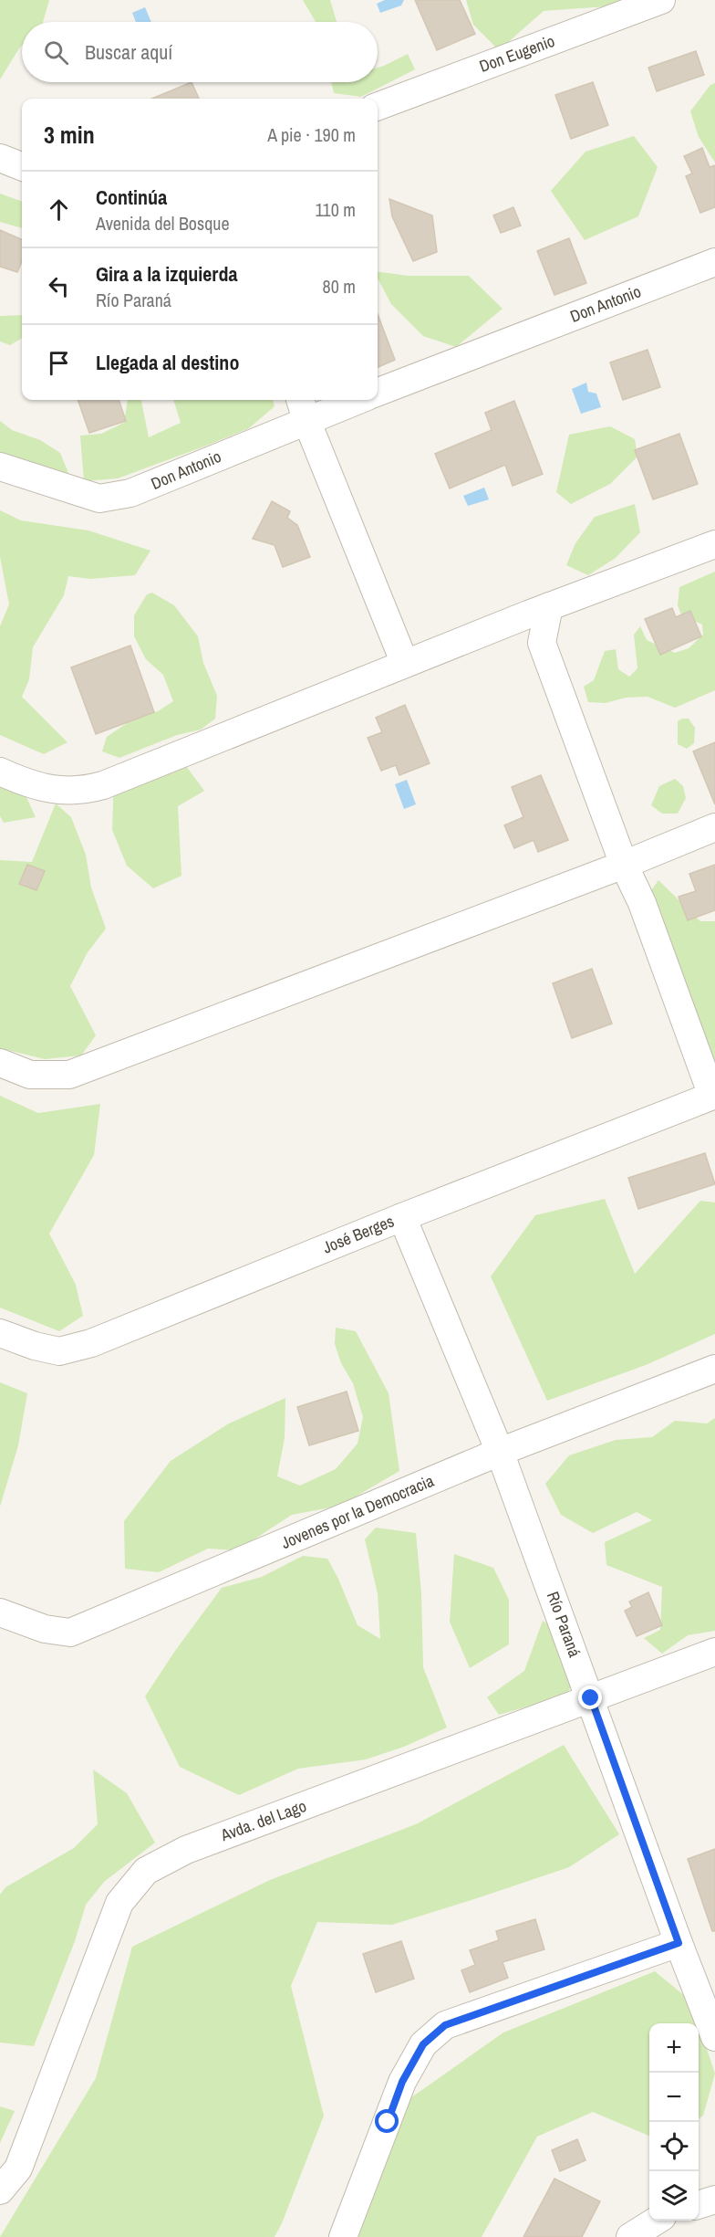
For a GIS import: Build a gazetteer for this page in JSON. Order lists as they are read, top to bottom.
{
  "streets": {
    "street": [
      "Don Eugenio",
      "Don Antonio",
      "José Berges",
      "Jovenes por la Democracia",
      "Río Paraná",
      "Avda. del Lago"
    ]
  },
  "crossings": [
    ["José Berges", "Río Paraná"],
    ["Jovenes por la Democracia", "Río Paraná"],
    ["Río Paraná", "Avda. del Lago"]
  ],
  "page": {
    "search": "Buscar aquí",
    "heading": ["3 min", "A pie · 190 m"],
    "list": [
      ["Continúa", "Avenida del Bosque", "110 m"],
      ["Gira a la izquierda", "Río Paraná", "80 m"],
      "Llegada al destino"
    ],
    "map_buttons": ["+", "−"]
  }
}
